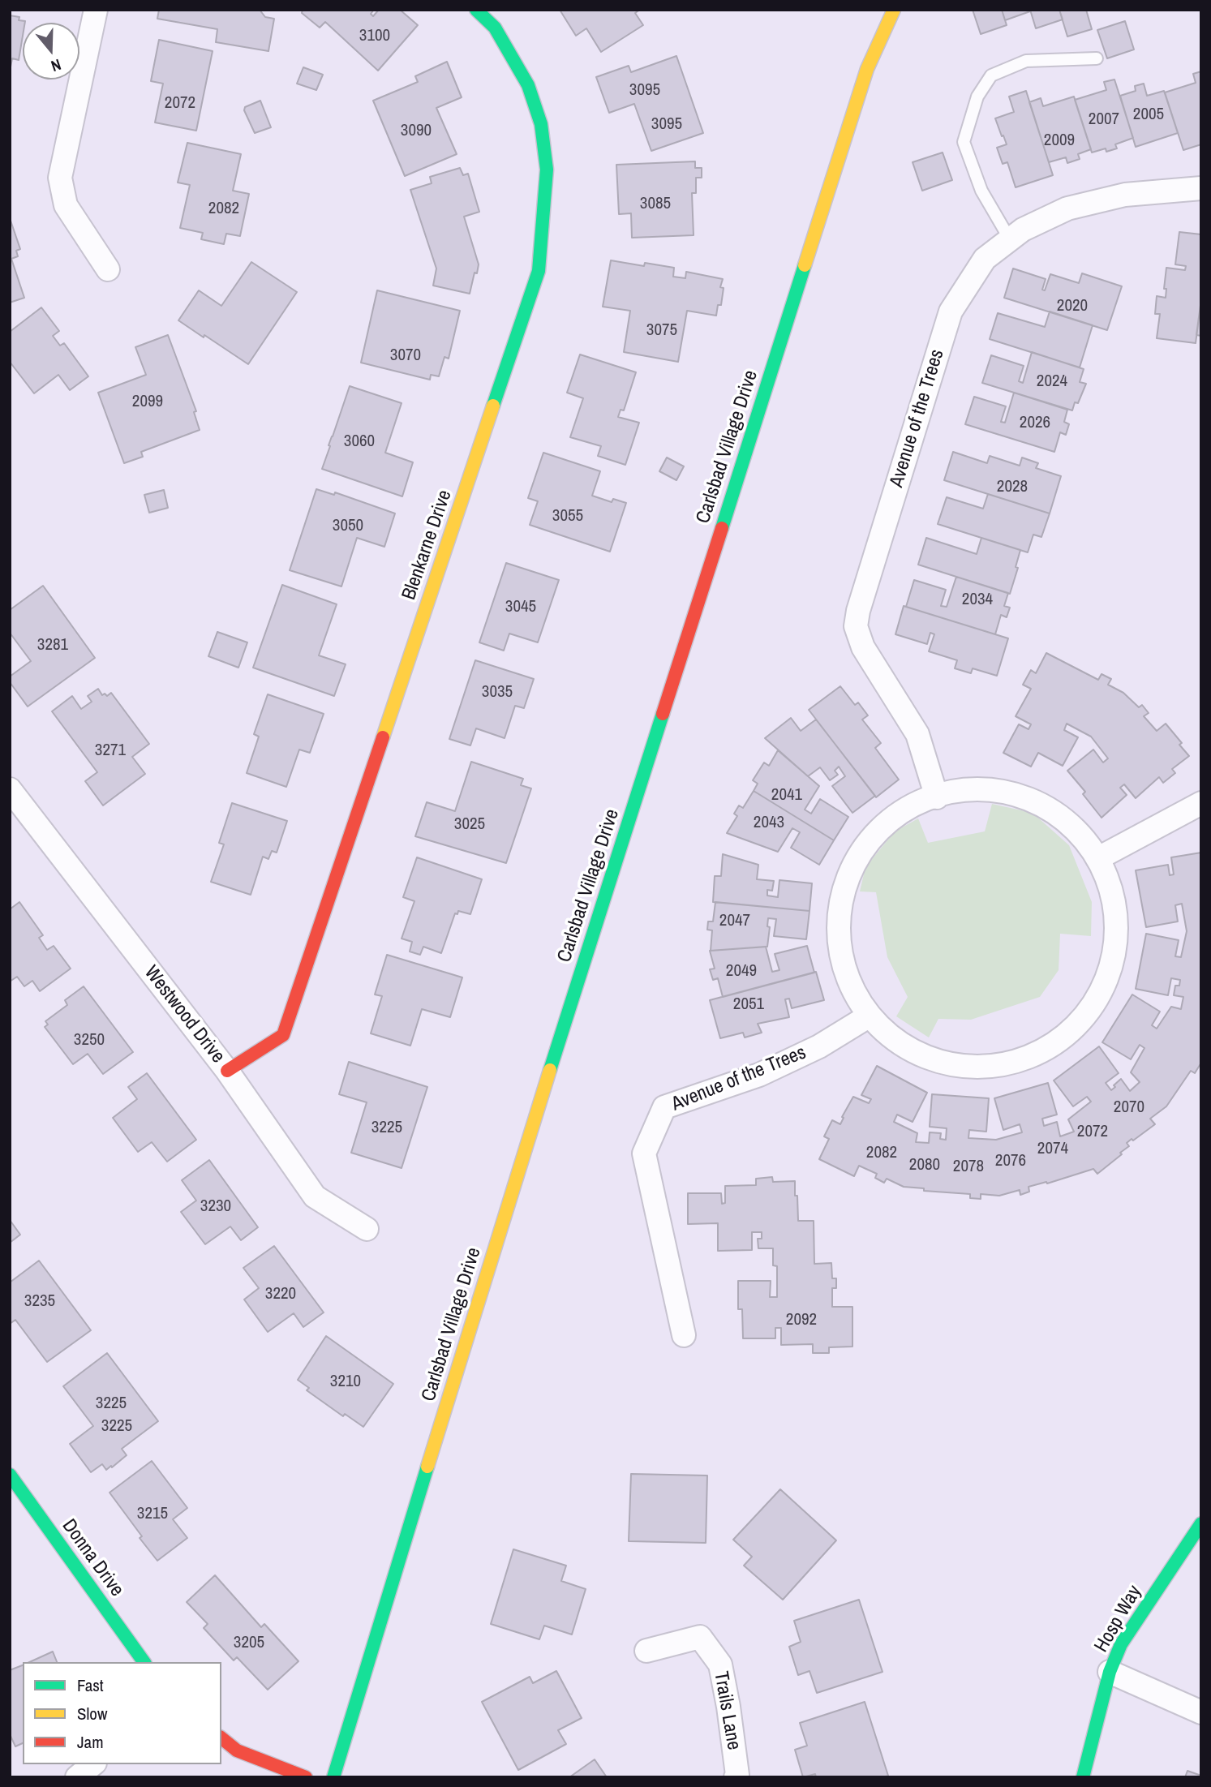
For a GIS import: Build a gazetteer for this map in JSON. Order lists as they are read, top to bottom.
{
  "streets": {
    "main road": [
      "Carlsbad Village Drive",
      "Blenkarne Drive",
      "Donna Drive",
      "Hosp Way"
    ],
    "street": ["Avenue of the Trees", "Westwood Drive", "Trails Lane"]
  },
  "crossings": [
    ["Blenkarne Drive", "Westwood Drive"]
  ],
  "house_numbers": [
    "3100",
    "3095",
    "2072",
    "2005",
    "2007",
    "3095",
    "3090",
    "2009",
    "3085",
    "2082",
    "2020",
    "3075",
    "3070",
    "2024",
    "2099",
    "2026",
    "3060",
    "2028",
    "3055",
    "3050",
    "2034",
    "3045",
    "3281",
    "3035",
    "3271",
    "2041",
    "2043",
    "3025",
    "2047",
    "2049",
    "2051",
    "3250",
    "2070",
    "3225",
    "2072",
    "2074",
    "2082",
    "2076",
    "2080",
    "2078",
    "3230",
    "3220",
    "3235",
    "2092",
    "3210",
    "3225",
    "3225",
    "3215",
    "3205"
  ],
  "legend": ["Fast", "Slow", "Jam"],
  "north": "bottom"
}
